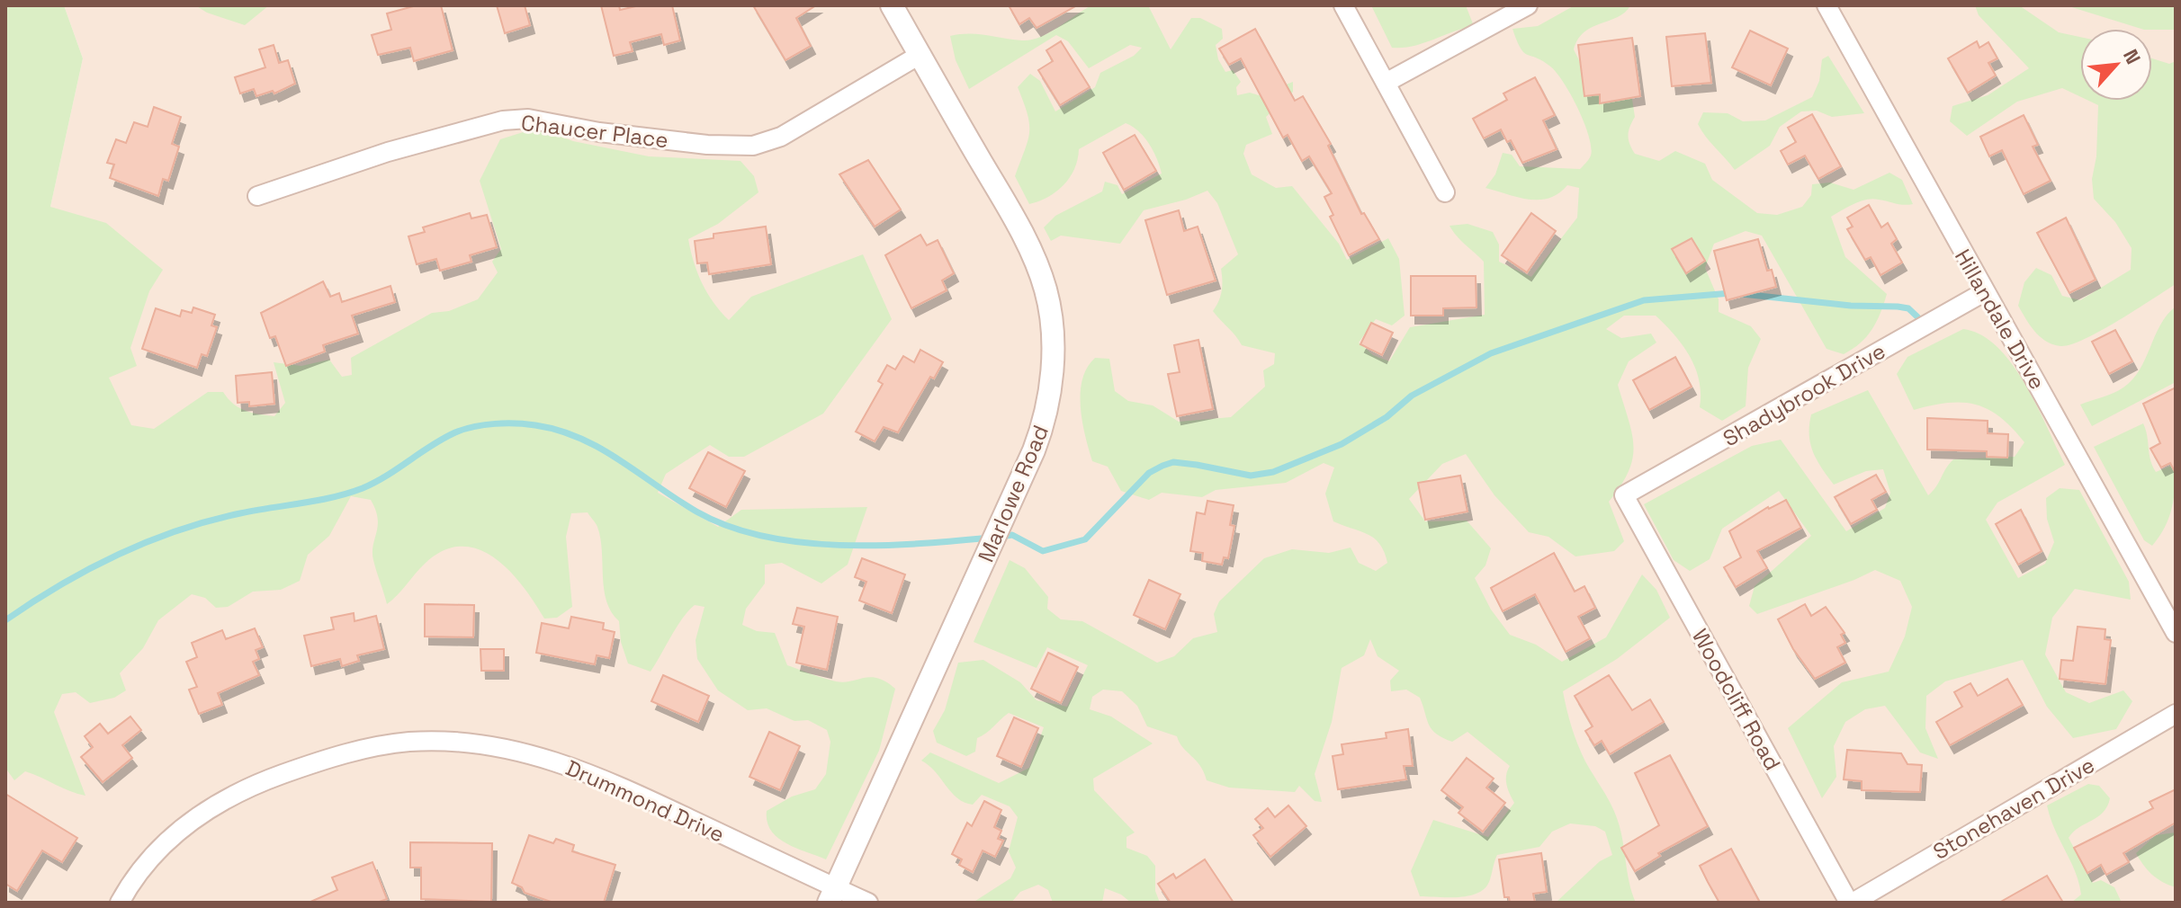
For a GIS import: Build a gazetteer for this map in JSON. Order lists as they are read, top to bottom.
{
  "streets": {
    "street": [
      "Chaucer Place",
      "Hillandale Drive",
      "Shadybrook Drive",
      "Marlowe Road",
      "Woodcliff Road",
      "Drummond Drive",
      "Stonehaven Drive"
    ]
  },
  "crossings": [
    ["Chaucer Place", "Marlowe Road"],
    ["Hillandale Drive", "Shadybrook Drive"],
    ["Shadybrook Drive", "Woodcliff Road"],
    ["Marlowe Road", "Drummond Drive"],
    ["Woodcliff Road", "Stonehaven Drive"]
  ],
  "north": "top right"
}
